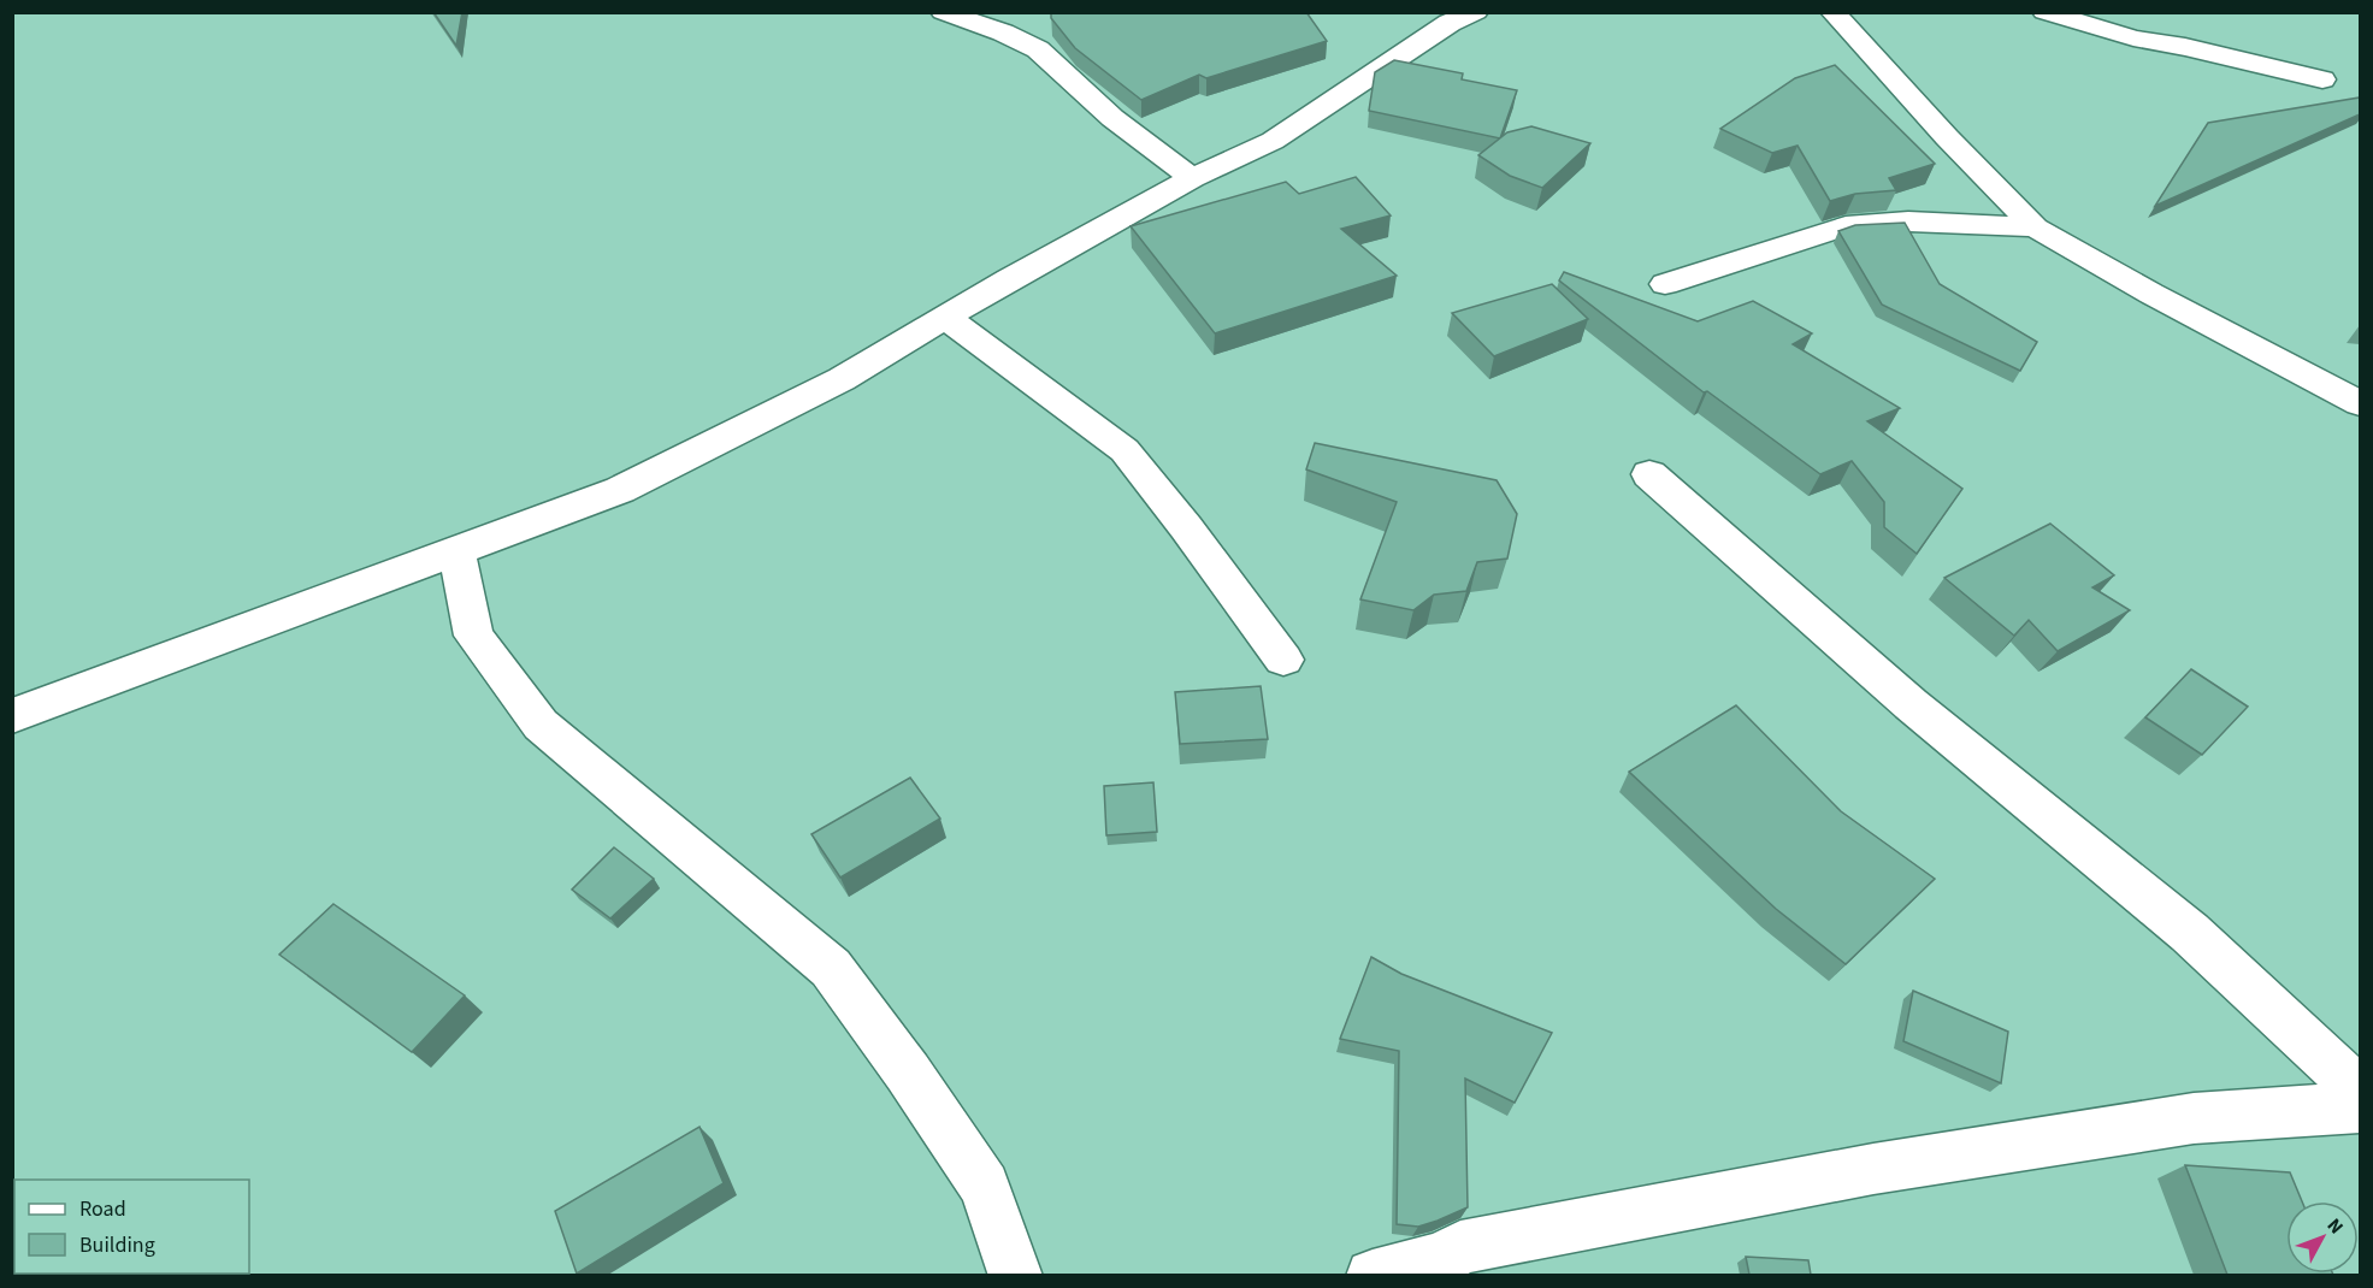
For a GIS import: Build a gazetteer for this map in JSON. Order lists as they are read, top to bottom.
{
  "legend": ["Road", "Building"],
  "north": "top right"
}
